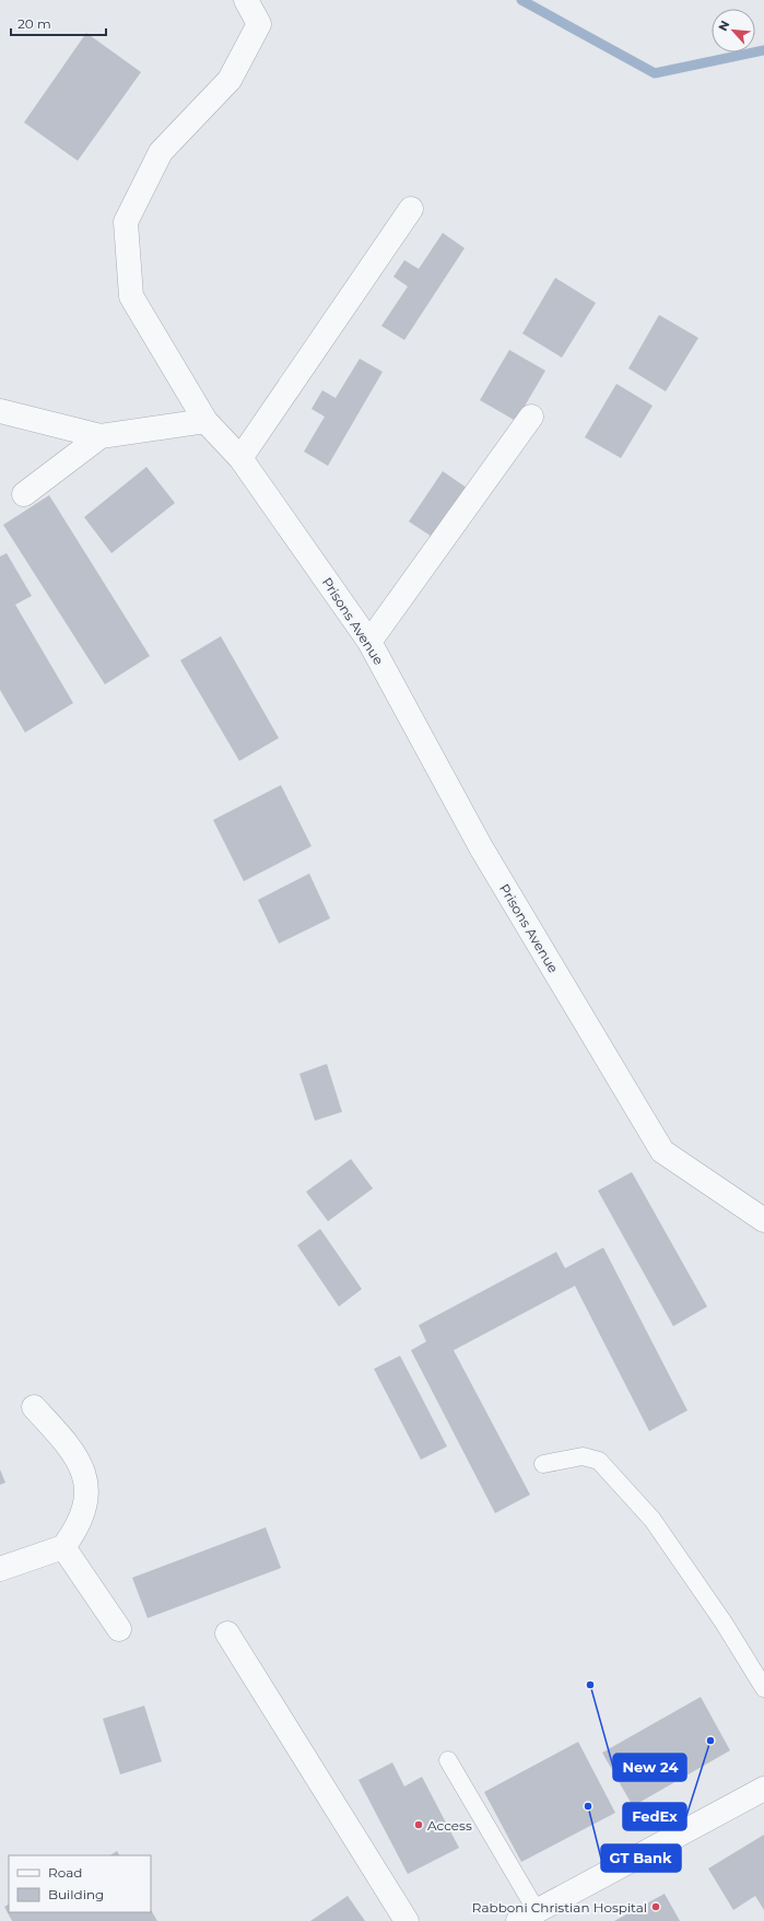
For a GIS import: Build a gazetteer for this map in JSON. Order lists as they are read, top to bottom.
{
  "streets": {
    "street": ["Prisons Avenue"]
  },
  "places": [
    "New 24",
    "FedEx",
    "GT Bank",
    "Access",
    "Rabboni Christian Hospital"
  ],
  "legend": ["Road", "Building"],
  "scale_bar": "20 m",
  "north": "top left"
}
